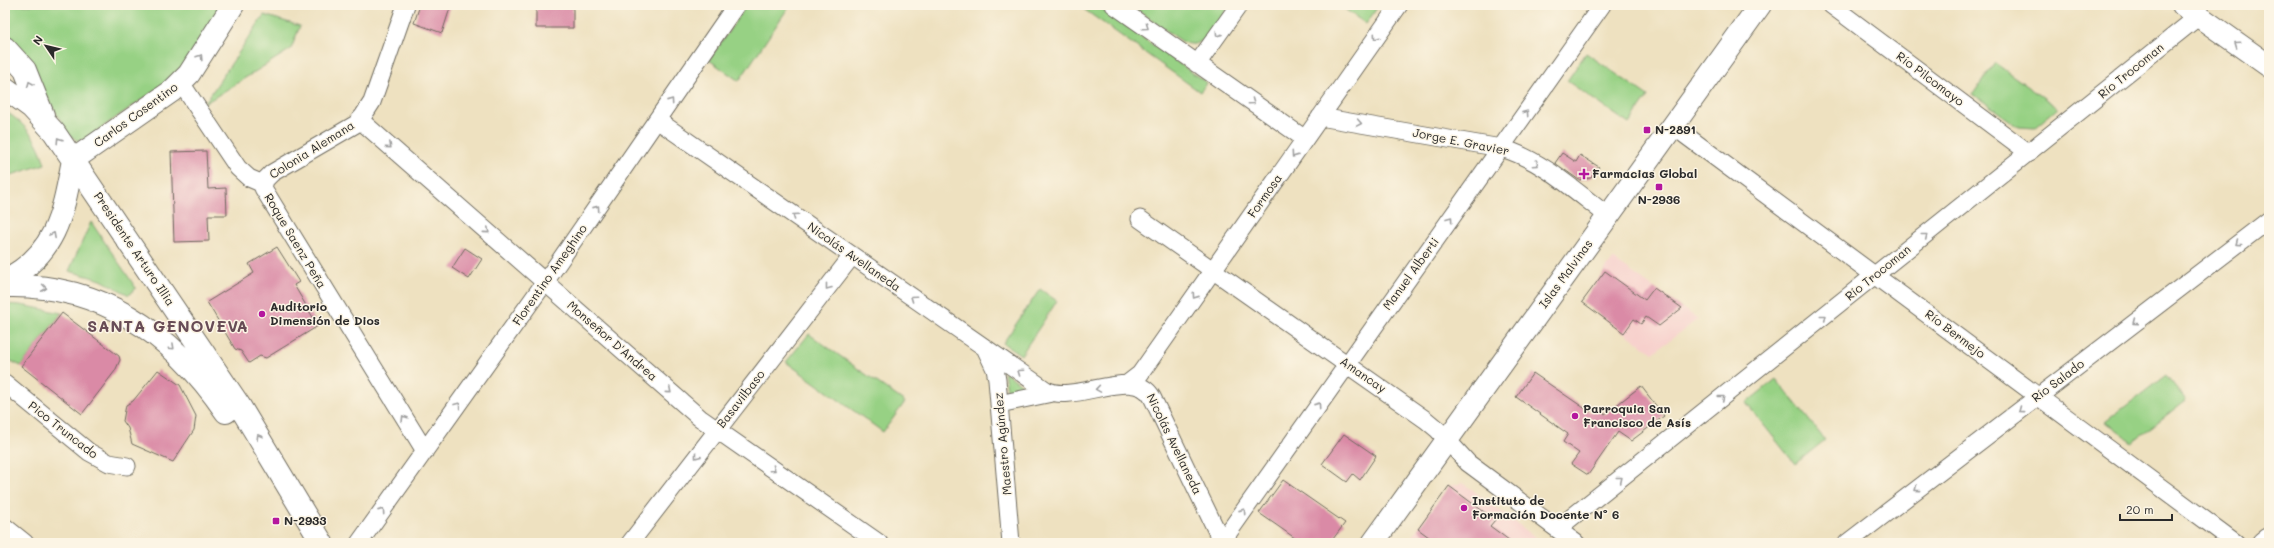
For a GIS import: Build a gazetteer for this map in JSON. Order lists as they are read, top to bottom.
{
  "streets": {
    "main road": ["Carlos Cosentino", "Presidente Arturo Illia", "Islas Malvinas"],
    "street": [
      "Río Trocoman",
      "Río Pilcomayo",
      "Jorge E. Gravier",
      "Colonia Alemana",
      "Formosa",
      "Roque Saenz Peña",
      "Nicolás Avellaneda",
      "Manuel Alberti",
      "Florentino Ameghino",
      "Río Bermejo",
      "Monseñor D'Andrea",
      "Amancay",
      "Río Salado",
      "Basavilbaso",
      "Pico Truncado",
      "Maestro Agúndez"
    ]
  },
  "crossings": [
    ["Río Trocoman", "Río Pilcomayo"],
    ["Río Trocoman", "Río Bermejo"],
    ["Río Trocoman", "Amancay"],
    ["Carlos Cosentino", "Roque Saenz Peña"],
    ["Carlos Cosentino", "Presidente Arturo Illia"],
    ["Jorge E. Gravier", "Formosa"],
    ["Jorge E. Gravier", "Manuel Alberti"],
    ["Jorge E. Gravier", "Islas Malvinas"],
    ["Colonia Alemana", "Roque Saenz Peña"],
    ["Colonia Alemana", "Monseñor D'Andrea"],
    ["Formosa", "Nicolás Avellaneda"],
    ["Formosa", "Amancay"],
    ["Roque Saenz Peña", "Florentino Ameghino"],
    ["Nicolás Avellaneda", "Manuel Alberti"],
    ["Nicolás Avellaneda", "Florentino Ameghino"],
    ["Nicolás Avellaneda", "Basavilbaso"],
    ["Nicolás Avellaneda", "Maestro Agúndez"],
    ["Manuel Alberti", "Amancay"],
    ["Islas Malvinas", "Río Bermejo"],
    ["Islas Malvinas", "Amancay"],
    ["Florentino Ameghino", "Monseñor D'Andrea"],
    ["Río Bermejo", "Río Salado"],
    ["Monseñor D'Andrea", "Basavilbaso"]
  ],
  "one_way": [
    "Río Trocoman",
    "Carlos Cosentino",
    "Jorge E. Gravier",
    "Formosa",
    "Roque Saenz Peña",
    "Nicolás Avellaneda",
    "Manuel Alberti",
    "Florentino Ameghino",
    "Monseñor D'Andrea",
    "Río Salado",
    "Basavilbaso"
  ],
  "districts": ["SANTA GENOVEVA"],
  "places": {
    "transit": ["N-2891", "N-2936", "N-2933"],
    "health": ["Farmacias Global"],
    "other": ["Auditorio Dimensión de Dios", "Parroquia San Francisco de Asís", "Instituto de Formación Docente N° 6"]
  },
  "scale_bar": "20 m",
  "north": "top left"
}
